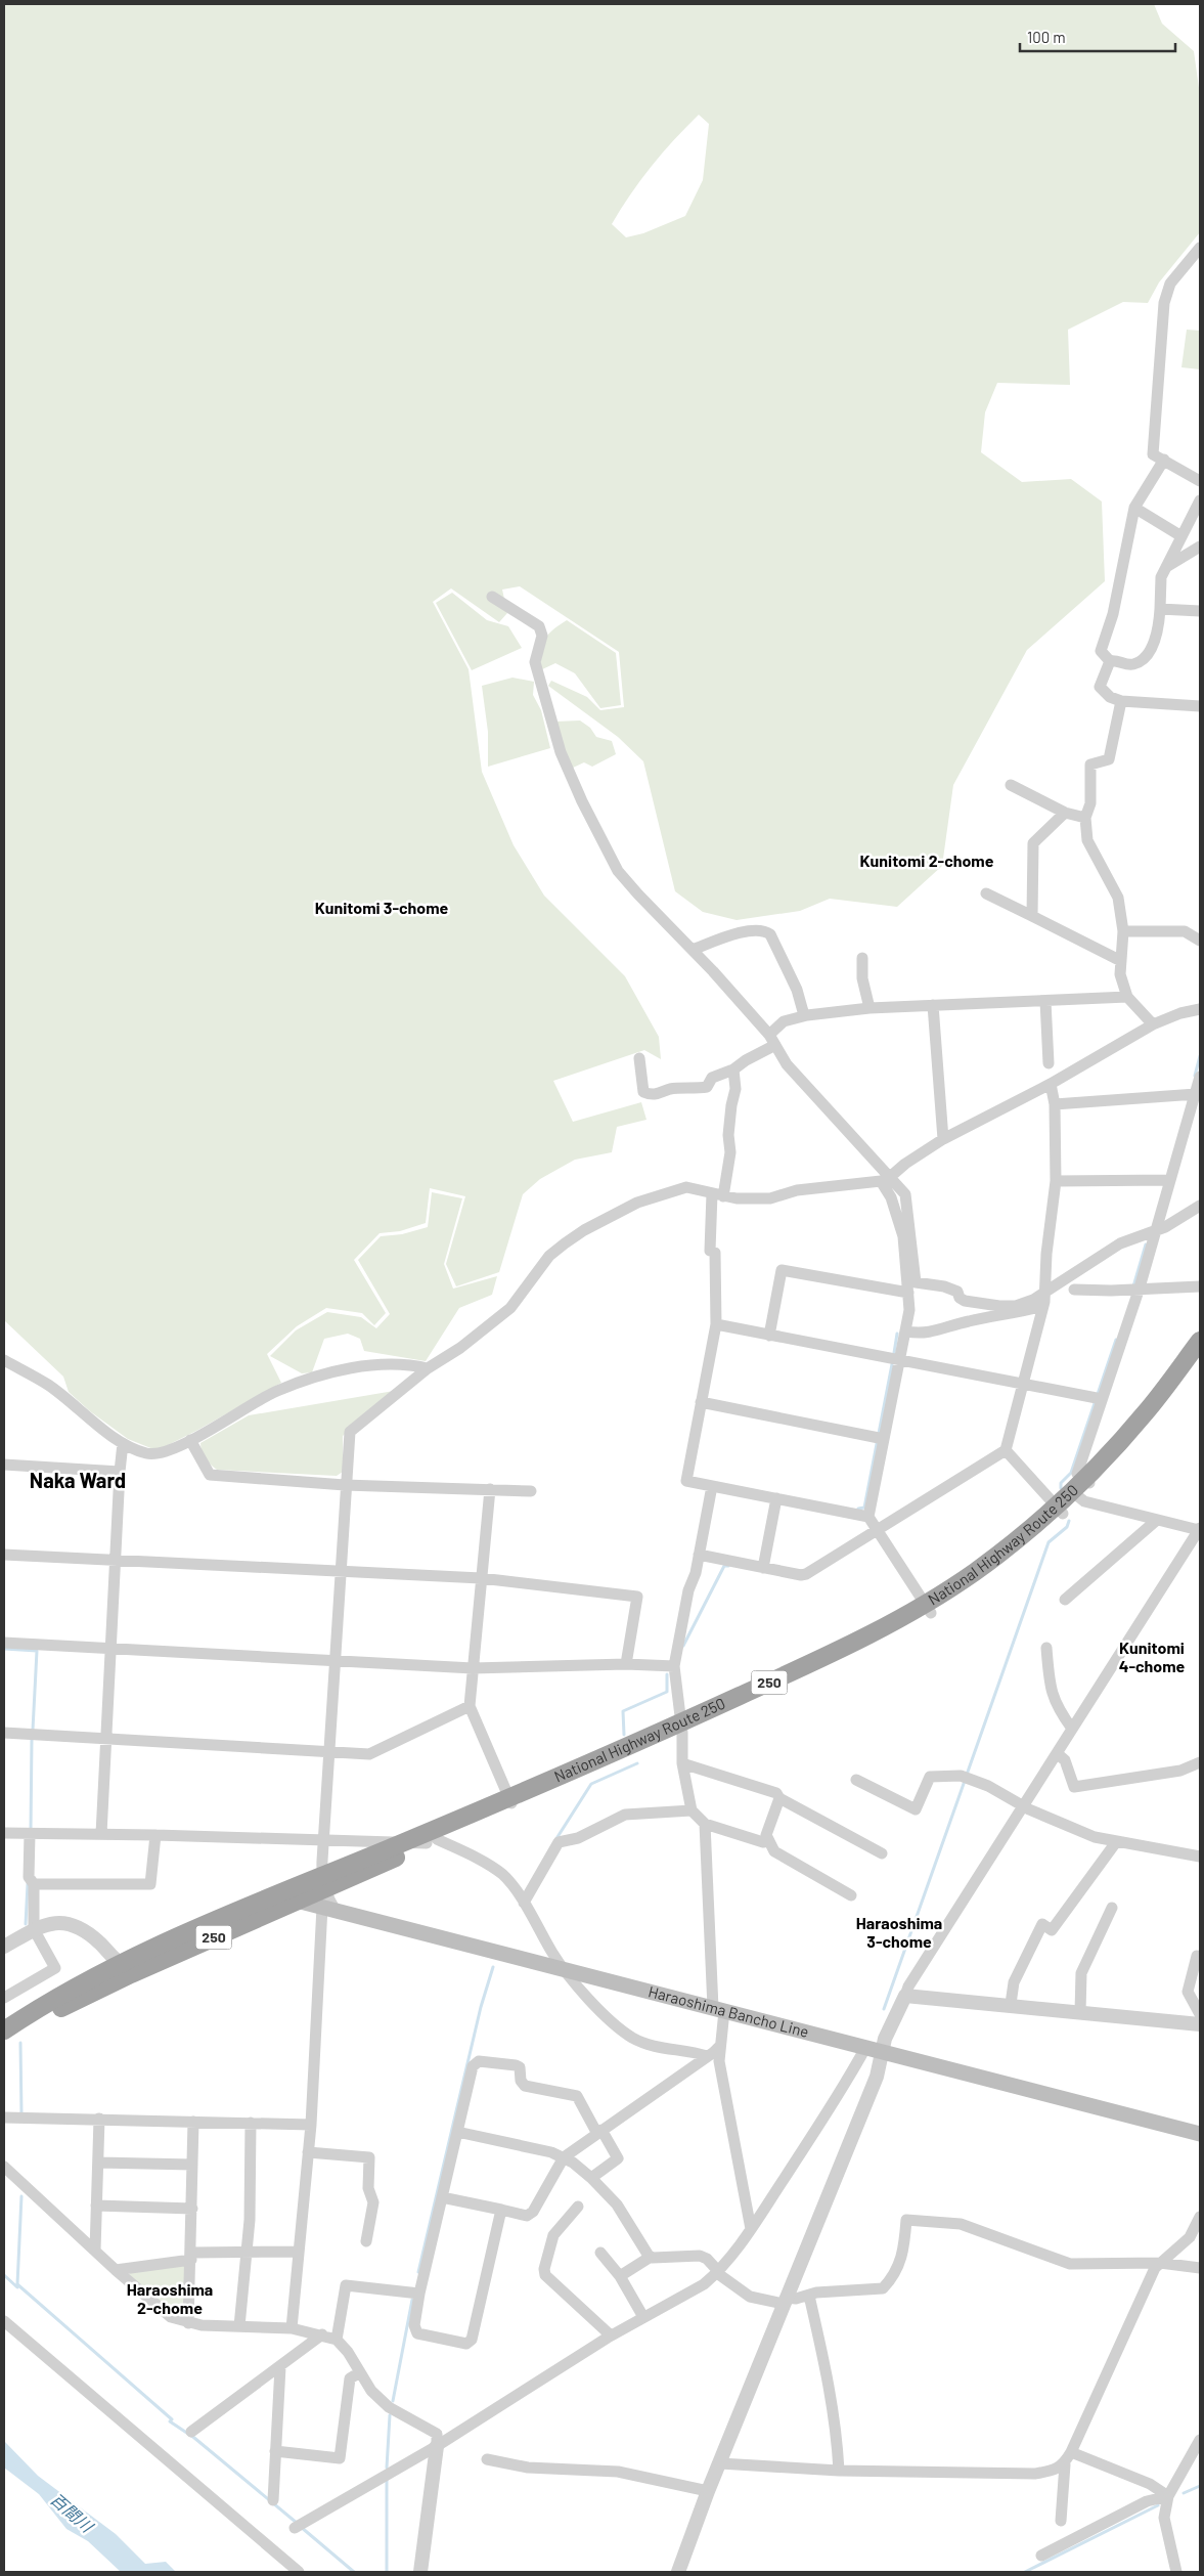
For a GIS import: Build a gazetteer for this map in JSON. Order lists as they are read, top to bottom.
{
  "streets": {
    "highway": ["National Highway Route 250", "250"],
    "main road": ["Haraoshima Bancho Line"]
  },
  "crossings": [
    ["National Highway Route 250", "Haraoshima Bancho Line"]
  ],
  "districts": [
    "Kunitomi 2-chome",
    "Kunitomi 3-chome",
    "Naka Ward",
    "Kunitomi 4-chome",
    "Haraoshima 3-chome",
    "Haraoshima 2-chome"
  ],
  "water": ["百間川"],
  "scale_bar": "100 m"
}
